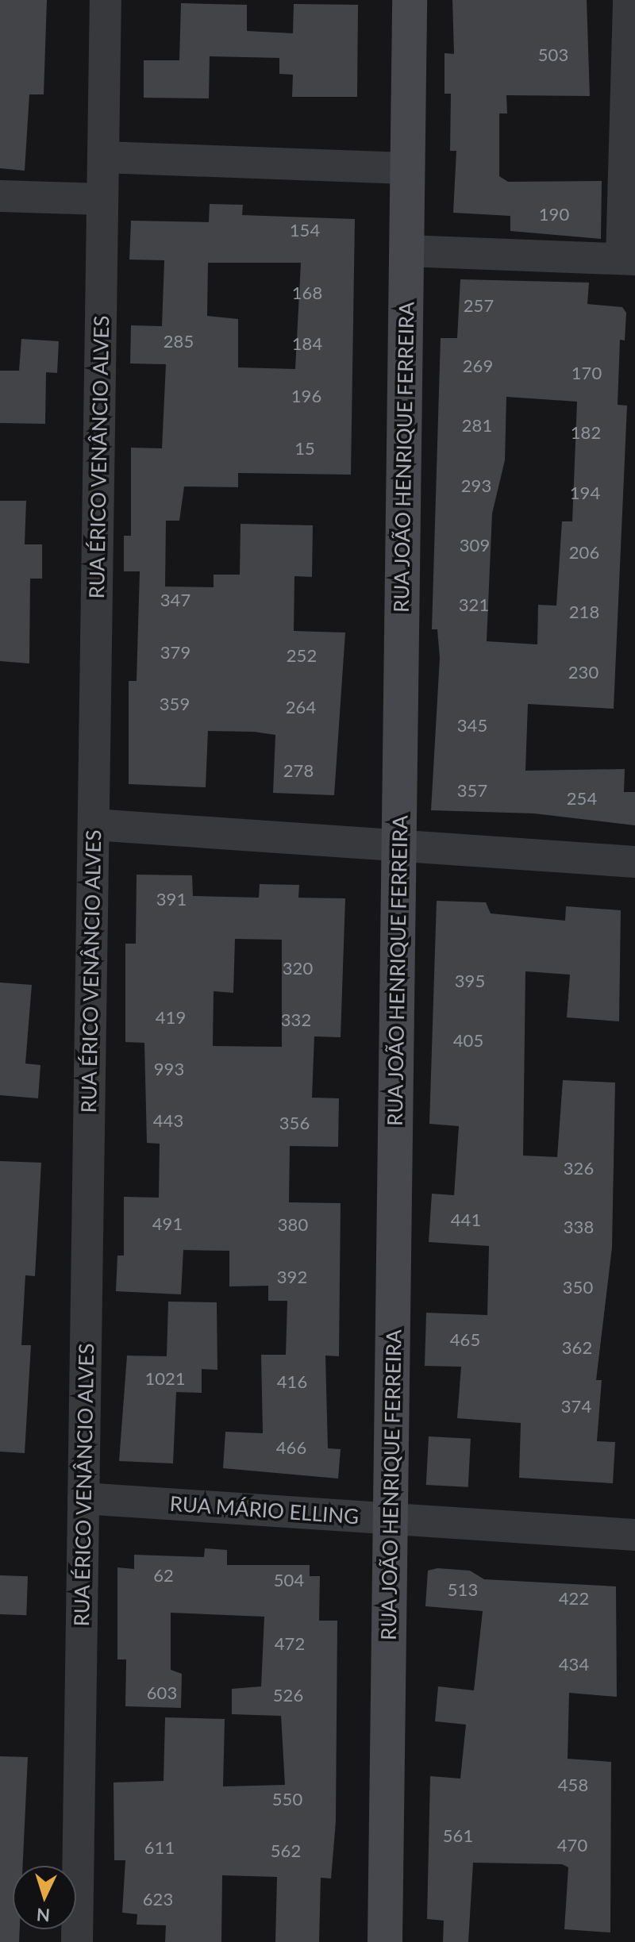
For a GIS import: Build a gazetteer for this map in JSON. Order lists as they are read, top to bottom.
{
  "streets": {
    "street": ["RUA ÉRICO VENÂNCIO ALVES", "RUA JOÃO HENRIQUE FERREIRA", "RUA MÁRIO ELLING"]
  },
  "crossings": [
    ["RUA ÉRICO VENÂNCIO ALVES", "RUA MÁRIO ELLING"],
    ["RUA JOÃO HENRIQUE FERREIRA", "RUA MÁRIO ELLING"]
  ],
  "house_numbers": [
    "503",
    "190",
    "154",
    "168",
    "257",
    "285",
    "184",
    "269",
    "170",
    "196",
    "281",
    "182",
    "15",
    "293",
    "194",
    "309",
    "206",
    "347",
    "321",
    "218",
    "379",
    "252",
    "230",
    "359",
    "264",
    "345",
    "278",
    "357",
    "254",
    "391",
    "320",
    "395",
    "419",
    "332",
    "405",
    "993",
    "443",
    "356",
    "326",
    "441",
    "491",
    "380",
    "338",
    "392",
    "350",
    "465",
    "362",
    "1021",
    "416",
    "374",
    "466",
    "62",
    "504",
    "513",
    "422",
    "472",
    "434",
    "603",
    "526",
    "458",
    "550",
    "561",
    "470",
    "611",
    "562",
    "623"
  ],
  "north": "bottom"
}
